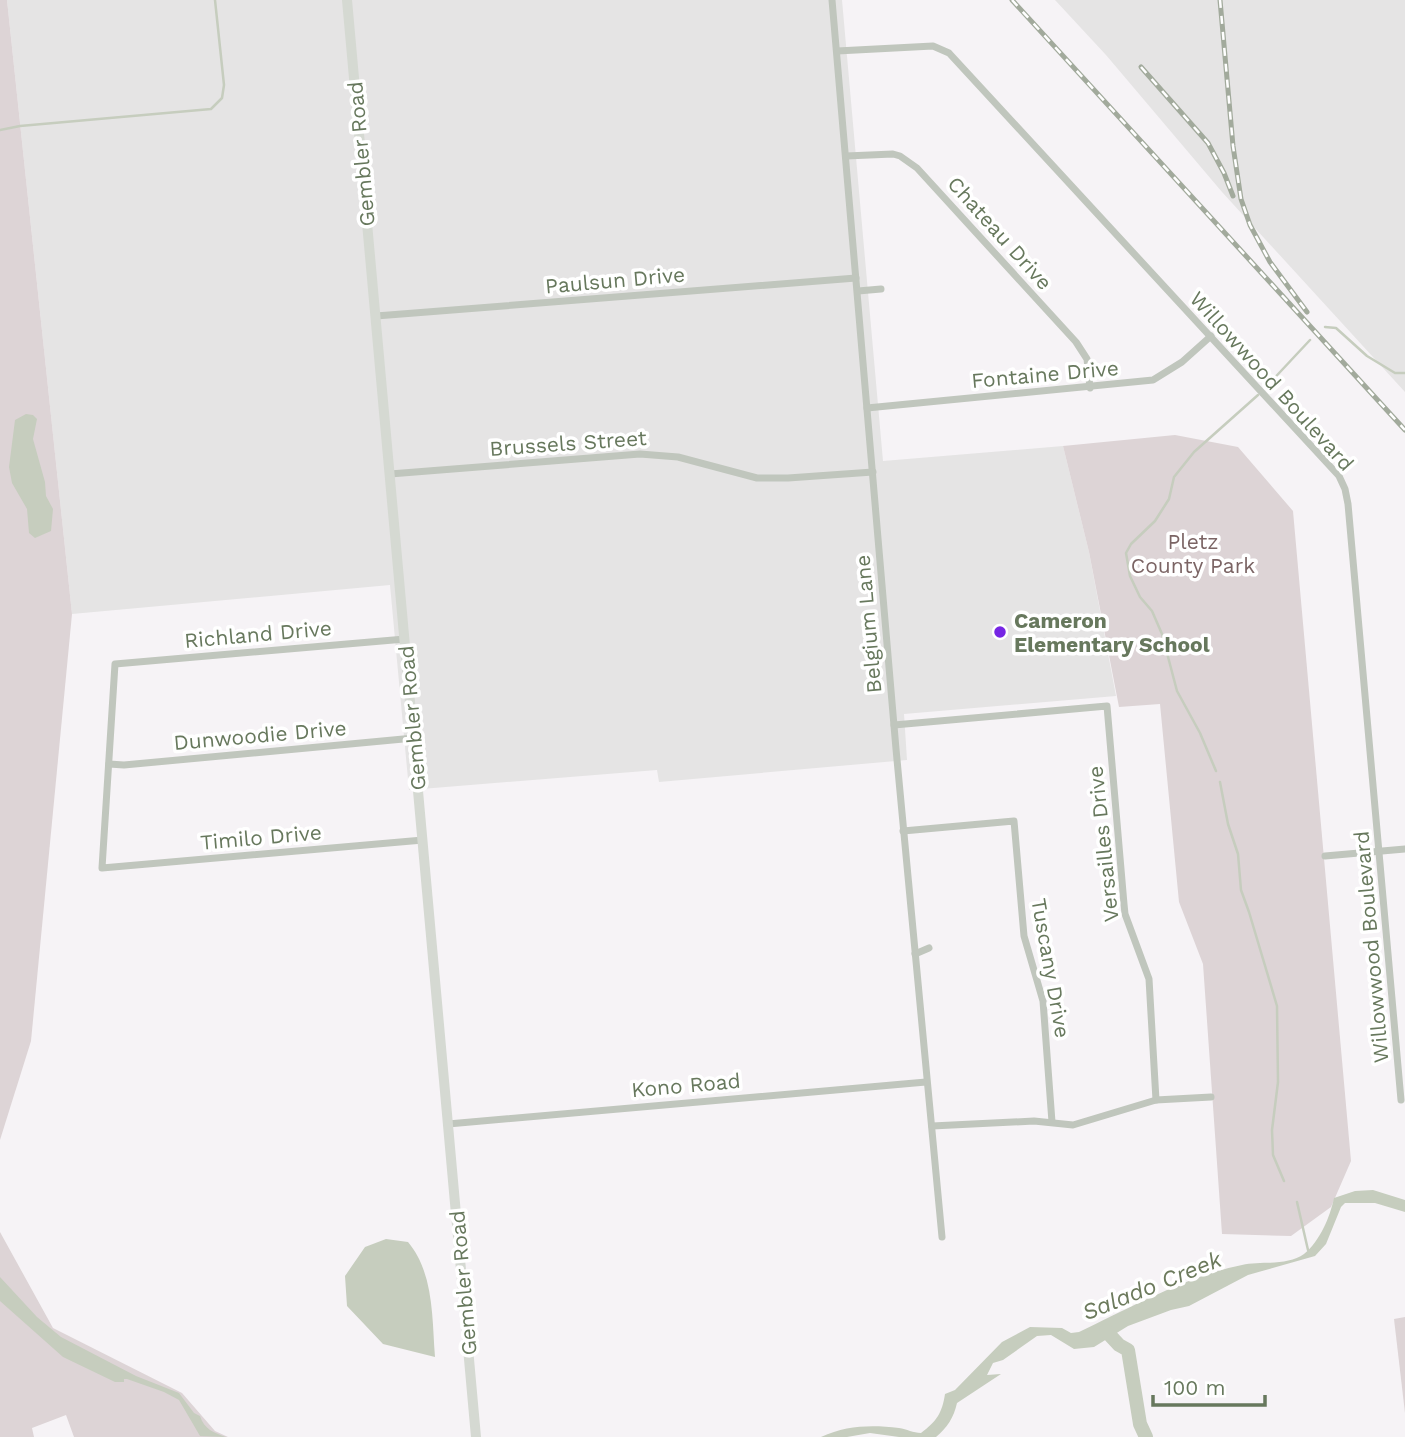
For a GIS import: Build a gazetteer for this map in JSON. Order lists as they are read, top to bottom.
{
  "streets": {
    "main road": ["Gembler Road"],
    "street": [
      "Chateau Drive",
      "Paulsun Drive",
      "Fontaine Drive",
      "Willowwood Boulevard",
      "Brussels Street",
      "Belgium Lane",
      "Richland Drive",
      "Dunwoodie Drive",
      "Timilo Drive",
      "Versailles Drive",
      "Tuscany Drive",
      "Kono Road"
    ]
  },
  "crossings": [
    ["Gembler Road", "Paulsun Drive"],
    ["Gembler Road", "Brussels Street"],
    ["Gembler Road", "Richland Drive"],
    ["Gembler Road", "Dunwoodie Drive"],
    ["Gembler Road", "Timilo Drive"],
    ["Gembler Road", "Kono Road"],
    ["Chateau Drive", "Fontaine Drive"],
    ["Chateau Drive", "Belgium Lane"],
    ["Paulsun Drive", "Belgium Lane"],
    ["Fontaine Drive", "Willowwood Boulevard"],
    ["Fontaine Drive", "Belgium Lane"],
    ["Willowwood Boulevard", "Belgium Lane"],
    ["Brussels Street", "Belgium Lane"],
    ["Belgium Lane", "Versailles Drive"],
    ["Belgium Lane", "Tuscany Drive"],
    ["Belgium Lane", "Kono Road"],
    ["Richland Drive", "Dunwoodie Drive"],
    ["Richland Drive", "Timilo Drive"],
    ["Dunwoodie Drive", "Timilo Drive"]
  ],
  "water": ["Salado Creek"],
  "parks": ["Pletz County Park"],
  "places": ["Cameron Elementary School"],
  "scale_bar": "100 m"
}
